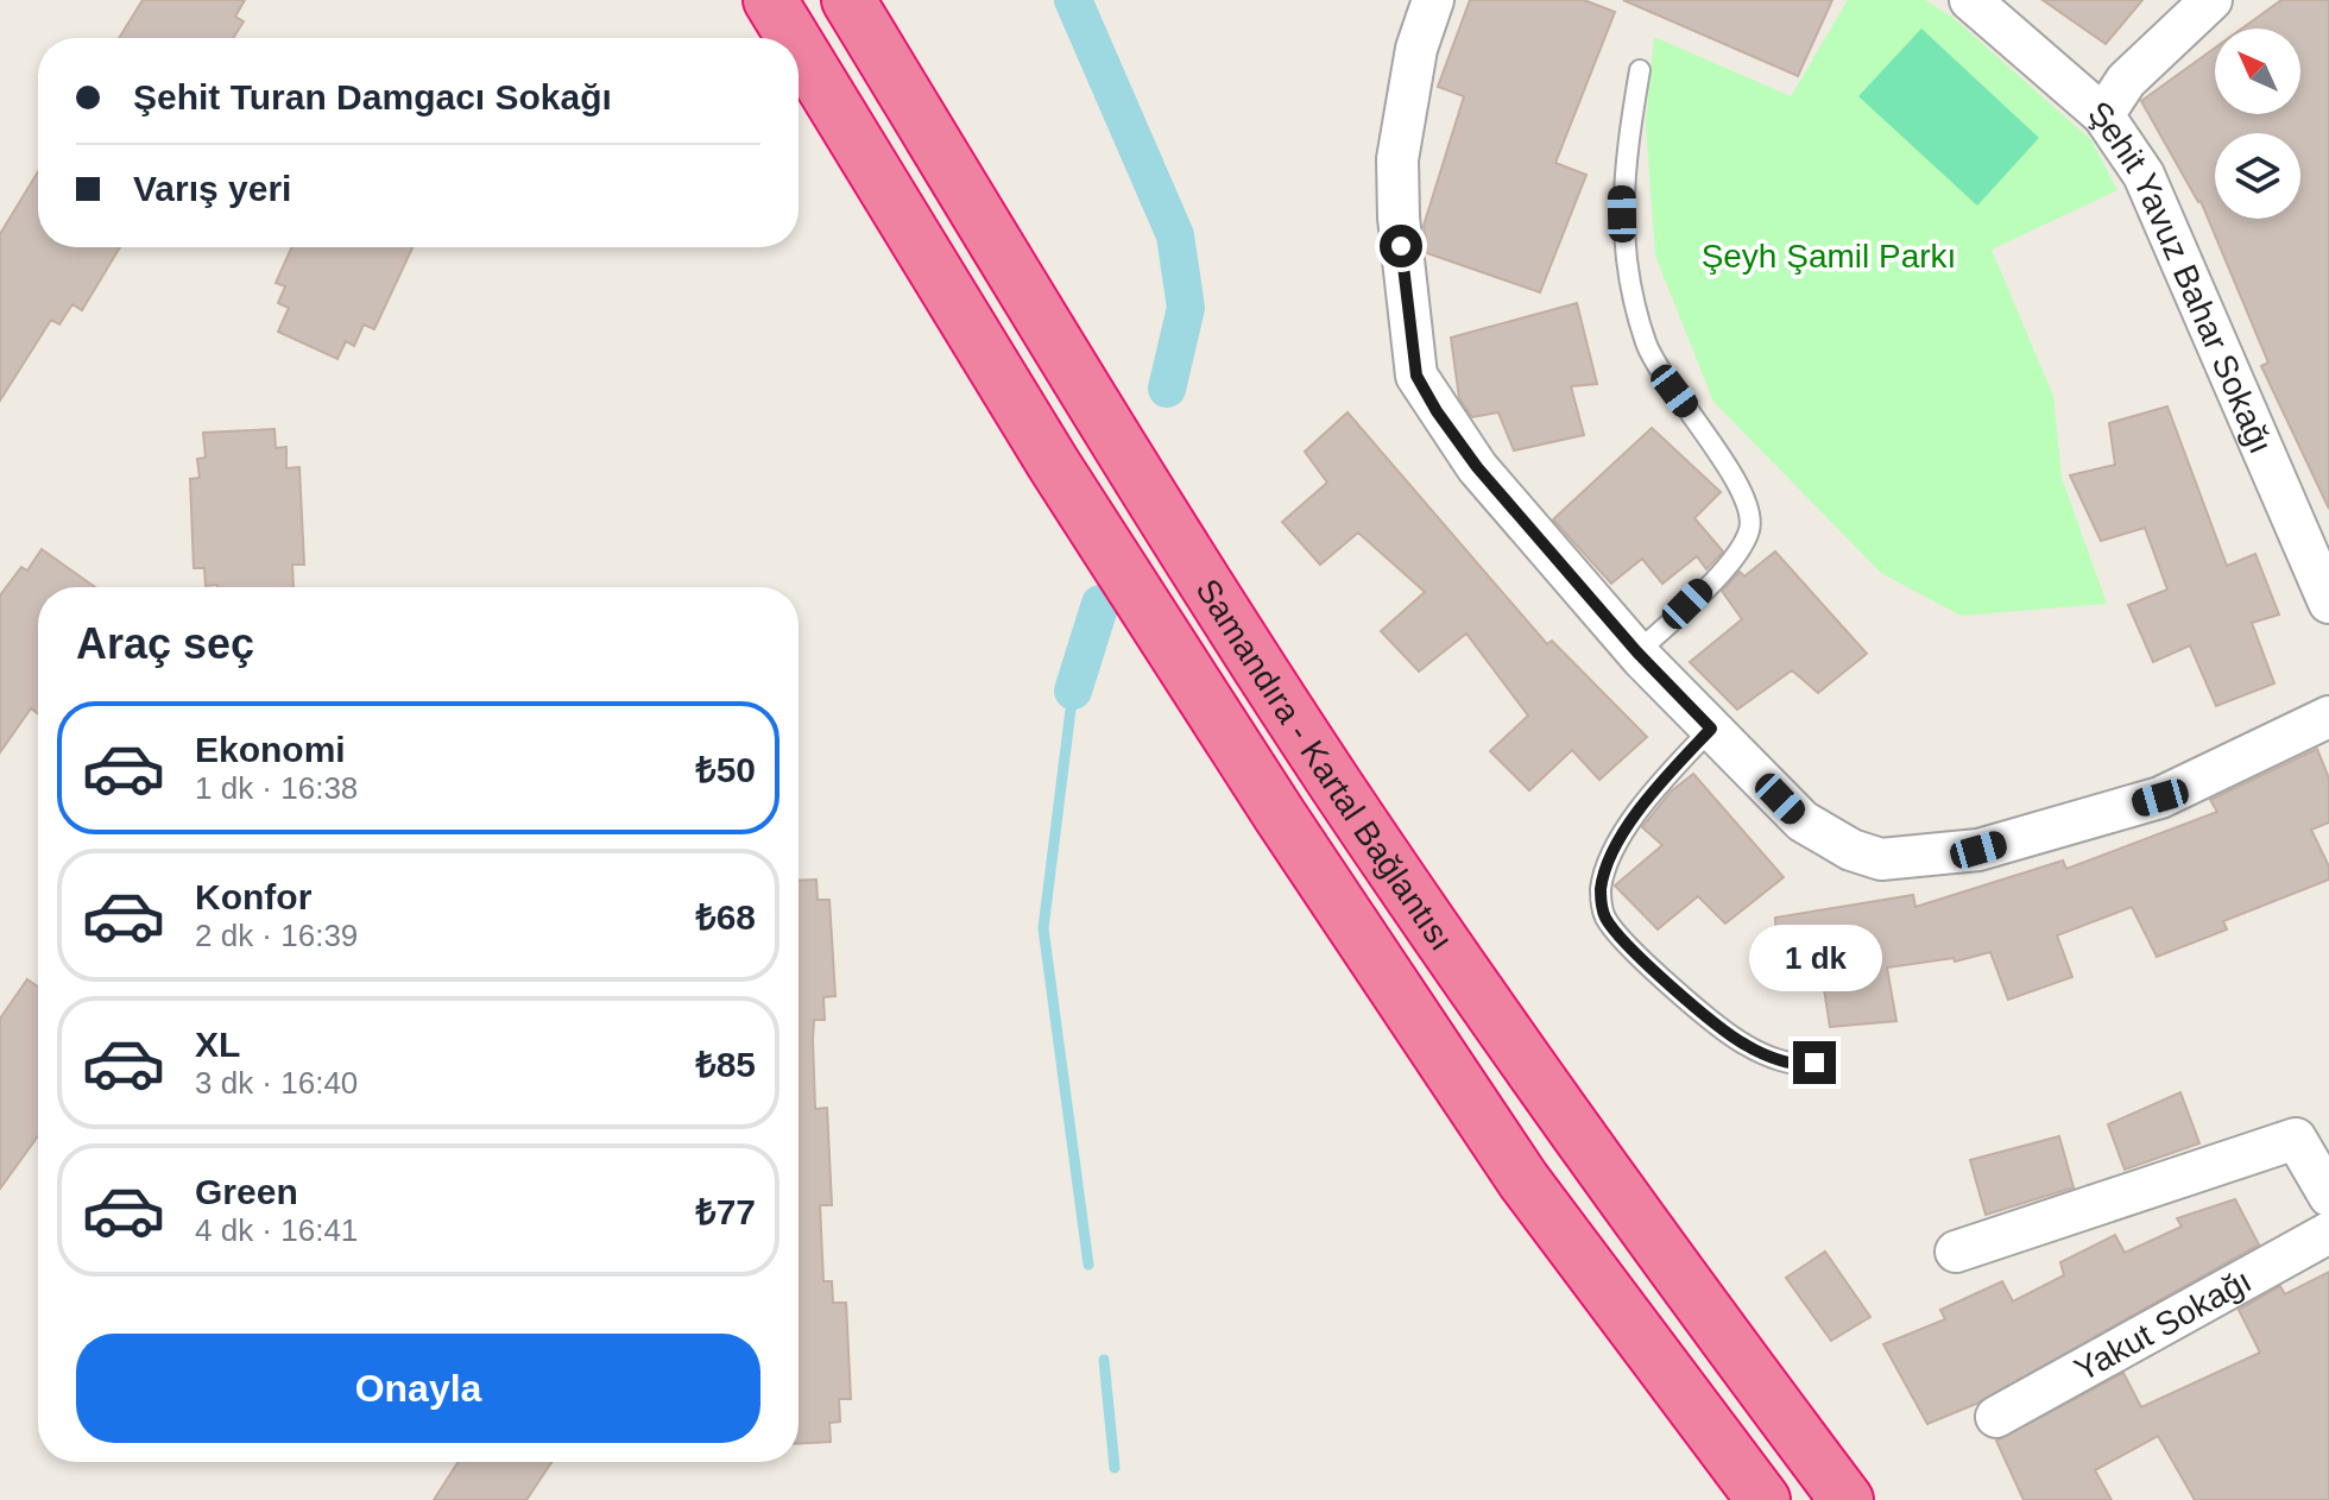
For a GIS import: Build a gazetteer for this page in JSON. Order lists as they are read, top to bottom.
{
  "streets": {
    "highway": ["Samandıra - Kartal Bağlantısı"],
    "street": ["Şehit Yavuz Bahar Sokağı", "Yakut Sokağı"]
  },
  "parks": ["Şeyh Şamil Parkı"],
  "north": "top left",
  "page": {
    "banner": ["Şehit Turan Damgacı Sokağı", "Varış yeri"],
    "heading": "Araç seç",
    "list": [
      {
        "name": "Ekonomi",
        "note": "1 dk · 16:38",
        "value": "₺50"
      },
      {
        "name": "Konfor",
        "note": "2 dk · 16:39",
        "value": "₺68"
      },
      {
        "name": "XL",
        "note": "3 dk · 16:40",
        "value": "₺85"
      },
      {
        "name": "Green",
        "note": "4 dk · 16:41",
        "value": "₺77"
      }
    ],
    "bubble": "1 dk",
    "buttons": "Onayla"
  }
}
